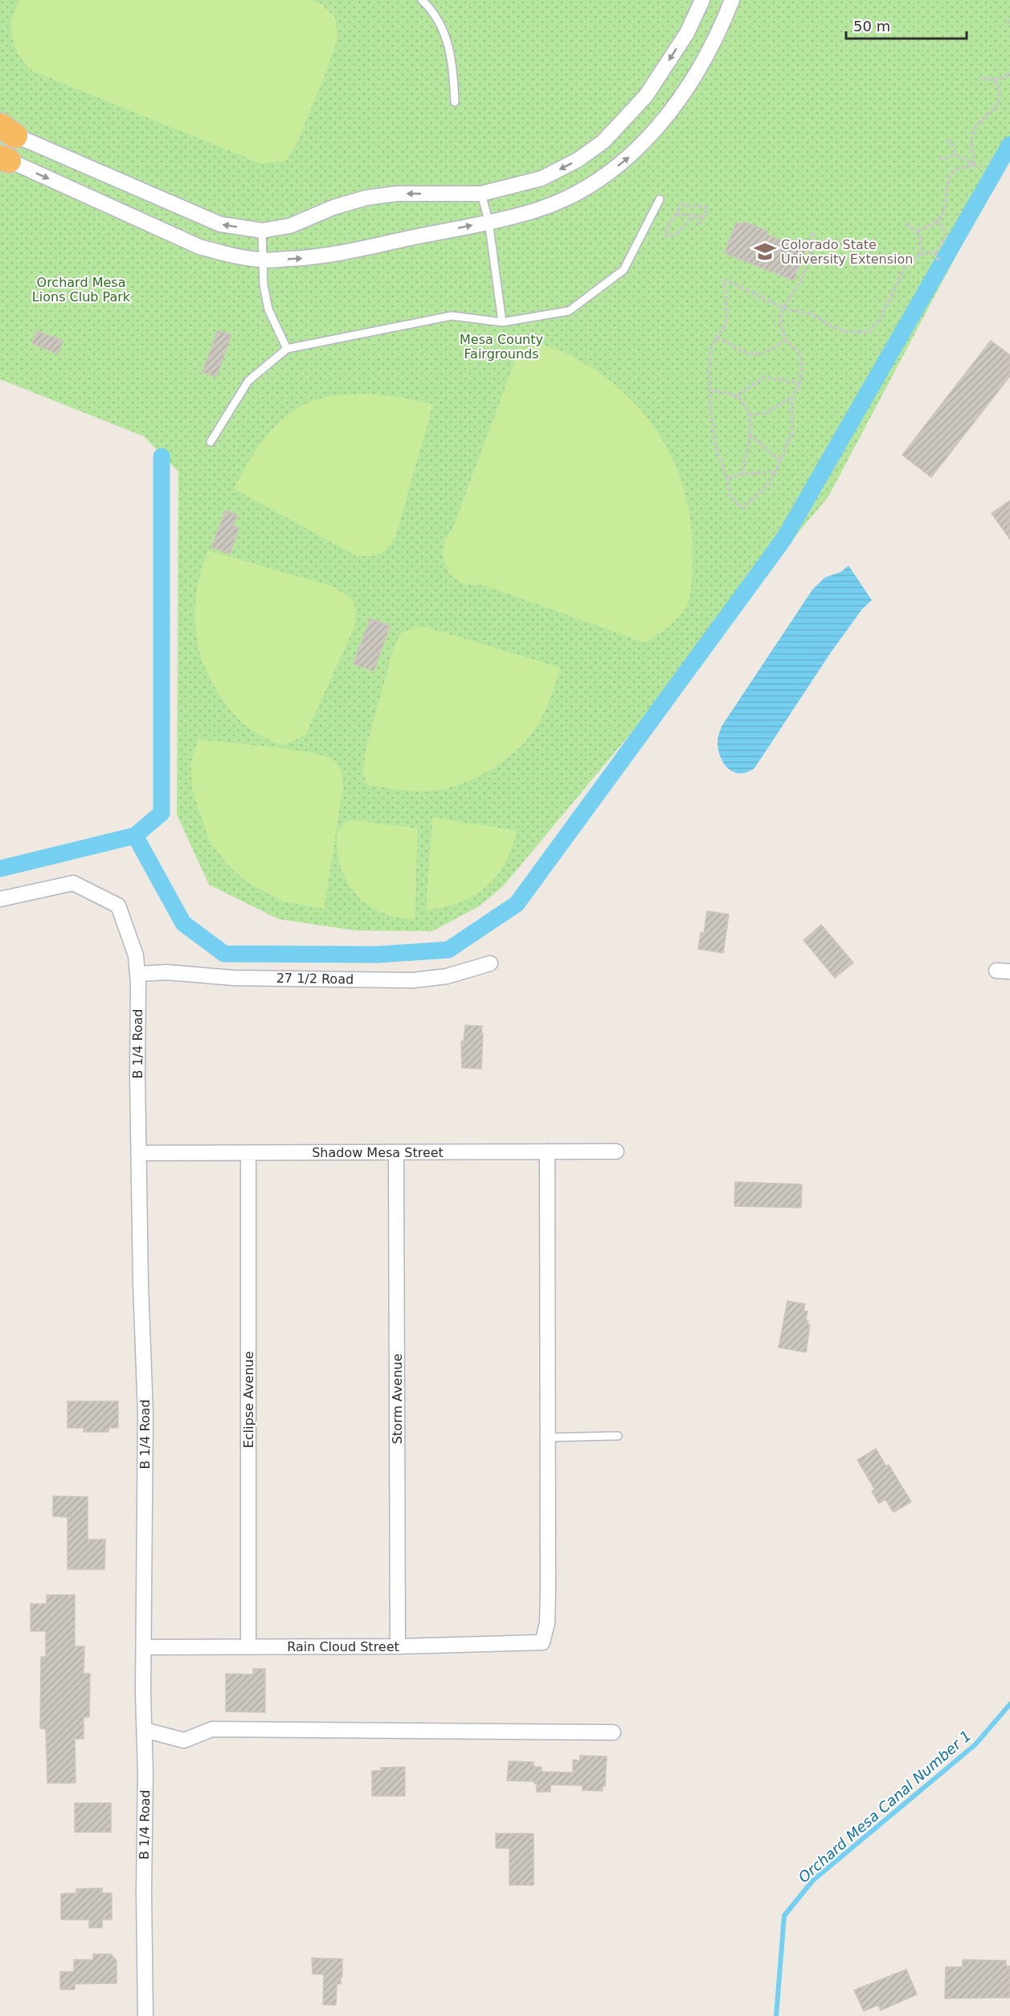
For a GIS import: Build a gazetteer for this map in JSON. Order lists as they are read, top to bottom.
{
  "streets": {
    "street": [
      "27 1/2 Road",
      "B 1/4 Road",
      "Shadow Mesa Street",
      "Storm Avenue",
      "Eclipse Avenue",
      "Rain Cloud Street"
    ]
  },
  "crossings": [
    ["27 1/2 Road", "B 1/4 Road"],
    ["B 1/4 Road", "Shadow Mesa Street"],
    ["B 1/4 Road", "Rain Cloud Street"],
    ["Shadow Mesa Street", "Storm Avenue"],
    ["Shadow Mesa Street", "Eclipse Avenue"],
    ["Storm Avenue", "Rain Cloud Street"],
    ["Eclipse Avenue", "Rain Cloud Street"]
  ],
  "water": ["Orchard Mesa Canal Number 1"],
  "parks": ["Orchard Mesa Lions Club Park", "Mesa County Fairgrounds"],
  "places": {
    "school or university": ["Colorado State University Extension"]
  },
  "scale_bar": "50 m"
}
